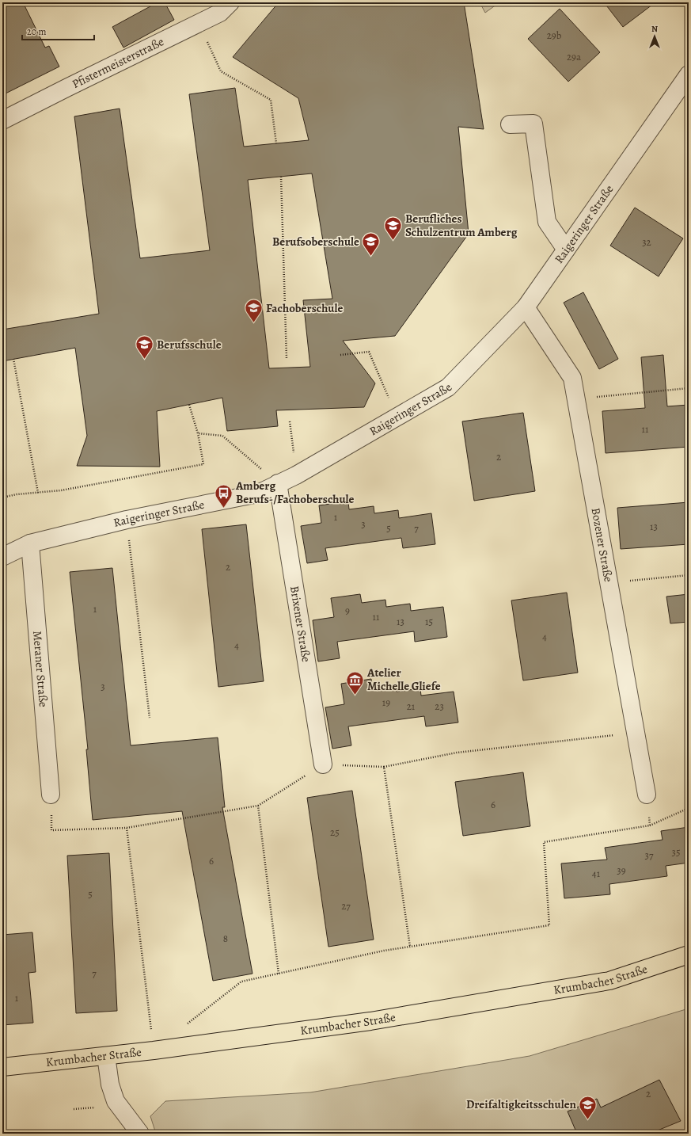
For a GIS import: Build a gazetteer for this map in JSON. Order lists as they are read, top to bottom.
{
  "streets": {
    "main road": ["Krumbacher Straße"],
    "street": [
      "Pfistermeisterstraße",
      "Raigeringer Straße",
      "Bozener Straße",
      "Brixener Straße",
      "Meraner Straße"
    ]
  },
  "crossings": [
    ["Raigeringer Straße", "Bozener Straße"],
    ["Raigeringer Straße", "Brixener Straße"],
    ["Raigeringer Straße", "Meraner Straße"]
  ],
  "places": {
    "school or university": [
      "Berufliches Schulzentrum Amberg",
      "Berufsoberschule",
      "Fachoberschule",
      "Berufsschule",
      "Dreifaltigkeitsschulen"
    ],
    "bus stop": ["Amberg Berufs-/Fachoberschule"],
    "museum": ["Atelier Michelle Gliefe"]
  },
  "house_numbers": [
    "29b",
    "29a",
    "32",
    "11",
    "2",
    "1",
    "3",
    "13",
    "5",
    "7",
    "2",
    "1",
    "9",
    "11",
    "13",
    "15",
    "4",
    "4",
    "3",
    "19",
    "21",
    "23",
    "6",
    "25",
    "35",
    "37",
    "6",
    "39",
    "41",
    "5",
    "27",
    "8",
    "7",
    "1",
    "2"
  ],
  "scale_bar": "20 m",
  "north": "top"
}
